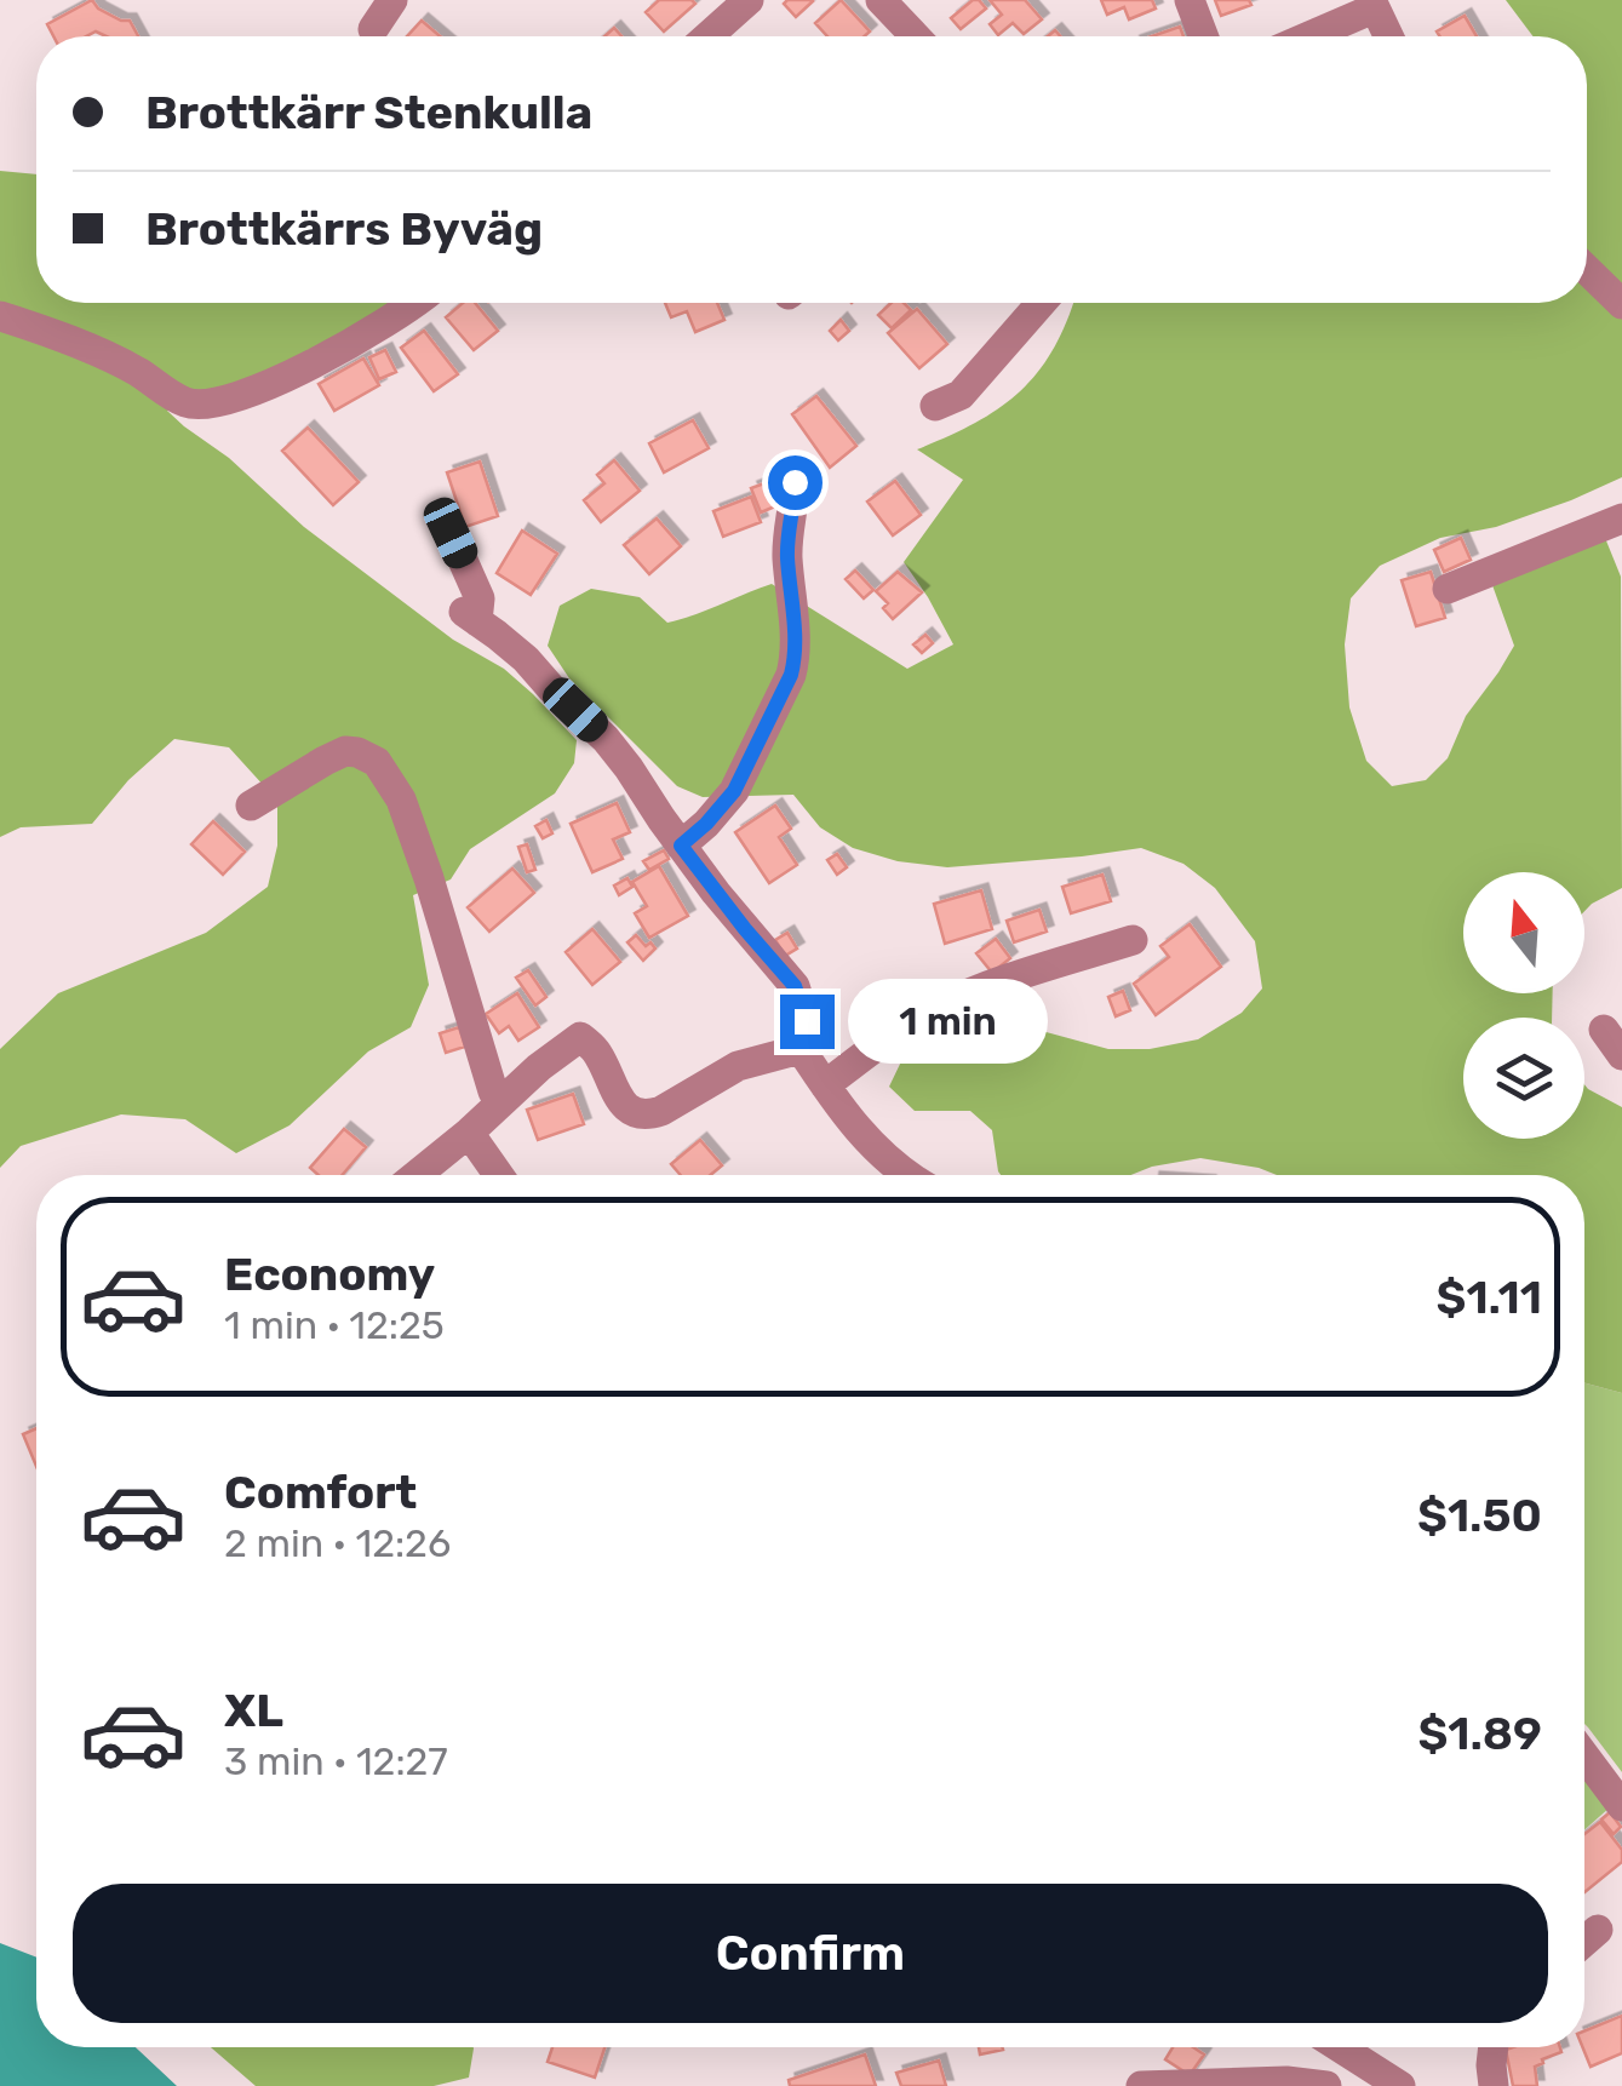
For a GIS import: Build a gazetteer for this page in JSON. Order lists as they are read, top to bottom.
{
  "north": "top",
  "page": {
    "banner": ["Brottkärr Stenkulla", "Brottkärrs Byväg"],
    "bubble": "1 min",
    "list": [
      {
        "name": "Economy",
        "note": "1 min · 12:25",
        "value": "$1.11"
      },
      {
        "name": "Comfort",
        "note": "2 min · 12:26",
        "value": "$1.50"
      },
      {
        "name": "XL",
        "note": "3 min · 12:27",
        "value": "$1.89"
      }
    ],
    "buttons": "Confirm"
  }
}
